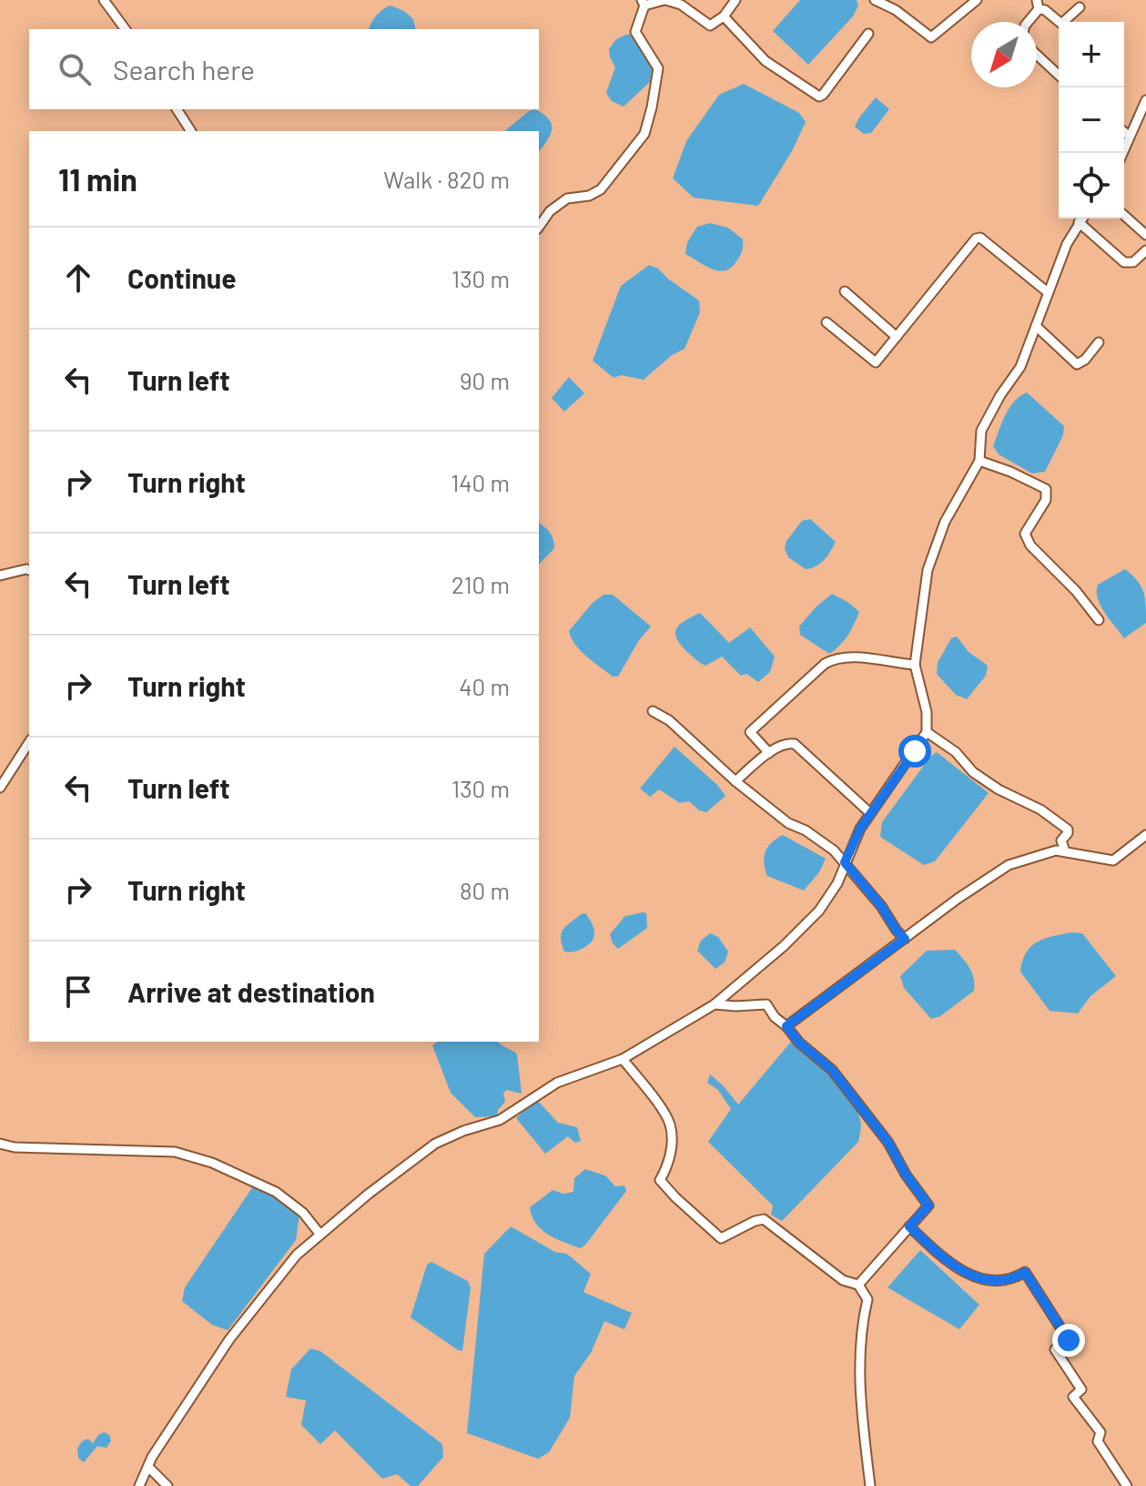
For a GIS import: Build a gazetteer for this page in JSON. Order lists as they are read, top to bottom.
{
  "north": "bottom left",
  "page": {
    "map_buttons": ["+", "−"],
    "search": "Search here",
    "heading": ["11 min", "Walk · 820 m"],
    "list": [
      ["Continue", "130 m"],
      ["Turn left", "90 m"],
      ["Turn right", "140 m"],
      ["Turn left", "210 m"],
      ["Turn right", "40 m"],
      ["Turn left", "130 m"],
      ["Turn right", "80 m"],
      "Arrive at destination"
    ]
  }
}
